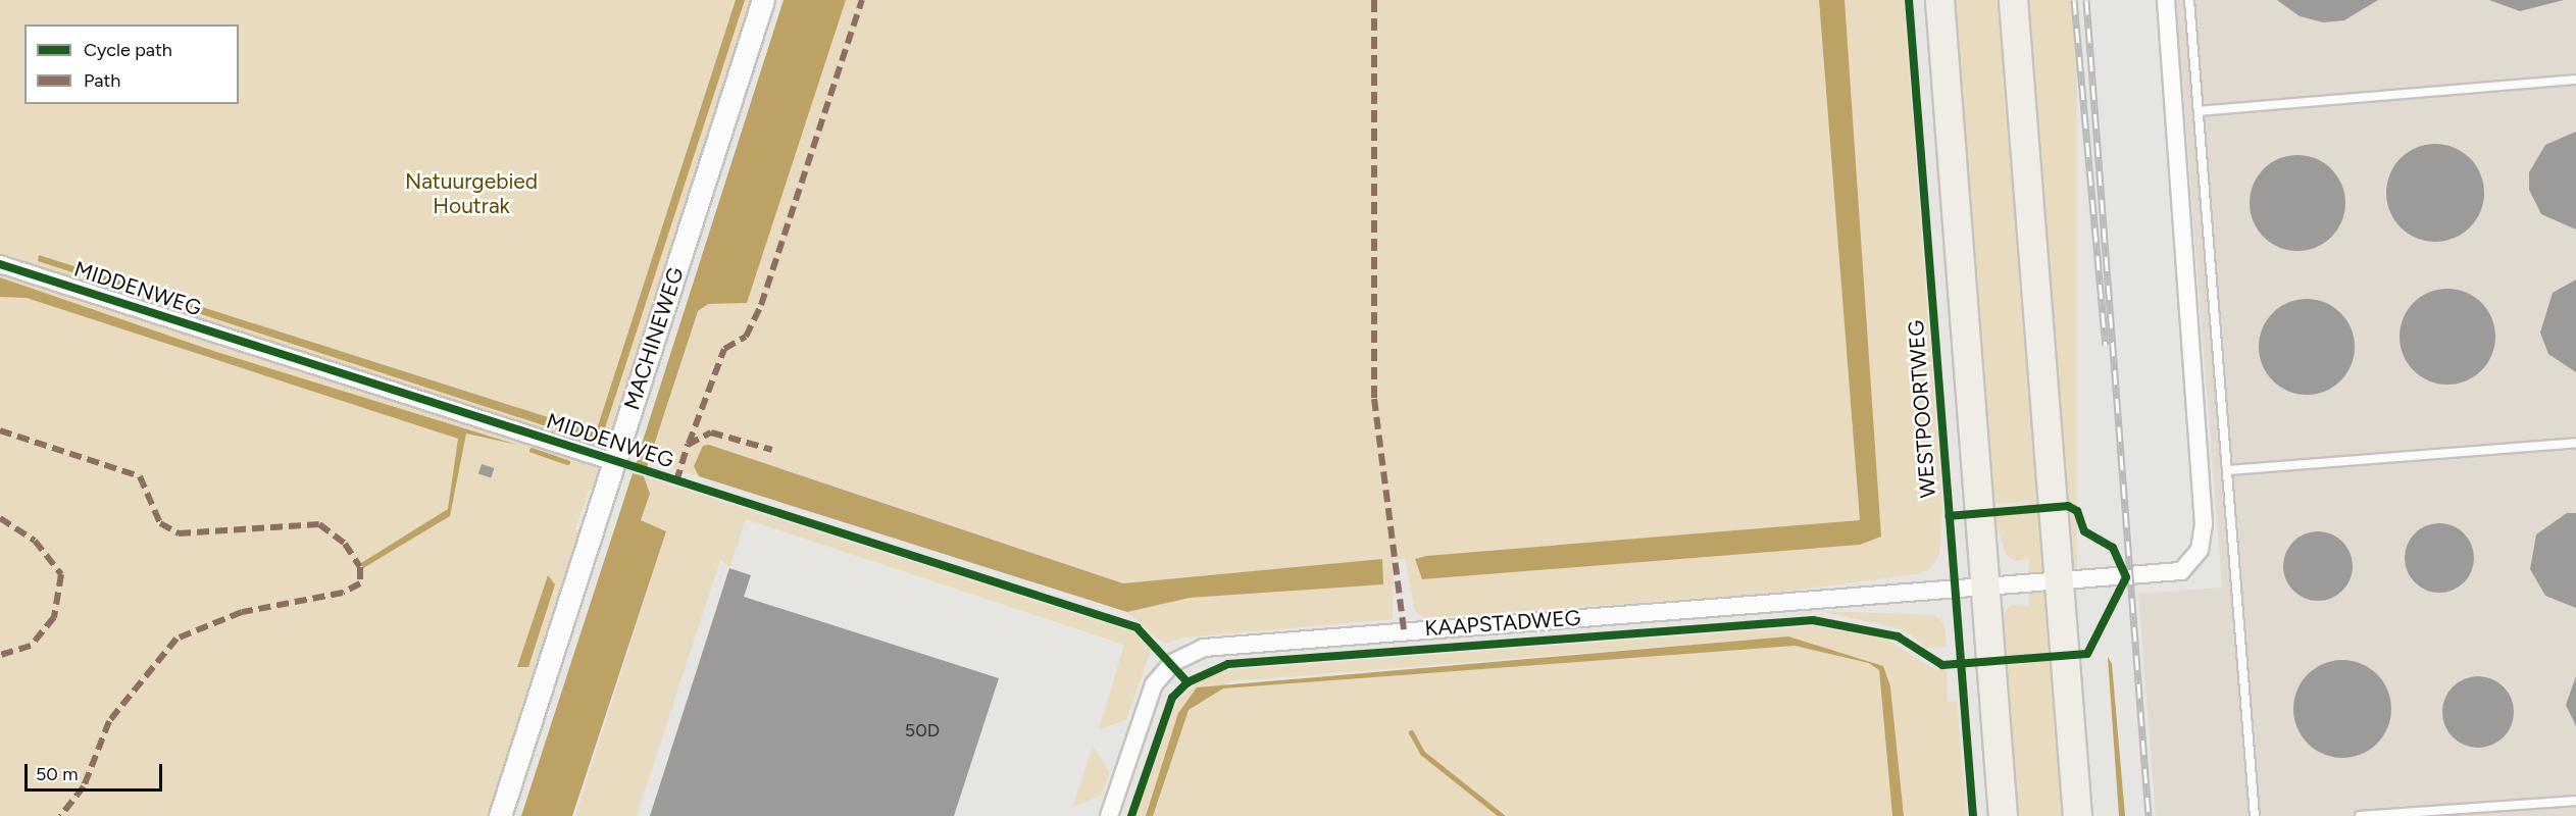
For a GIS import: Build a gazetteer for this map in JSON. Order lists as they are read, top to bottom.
{
  "streets": {
    "street": ["MIDDENWEG", "MACHINEWEG", "KAAPSTADWEG"],
    "cycle path": ["WESTPOORTWEG"]
  },
  "crossings": [
    ["MIDDENWEG", "MACHINEWEG"]
  ],
  "parks": ["Natuurgebied Houtrak"],
  "house_numbers": ["50D"],
  "legend": ["Cycle path", "Path"],
  "scale_bar": "50 m"
}
